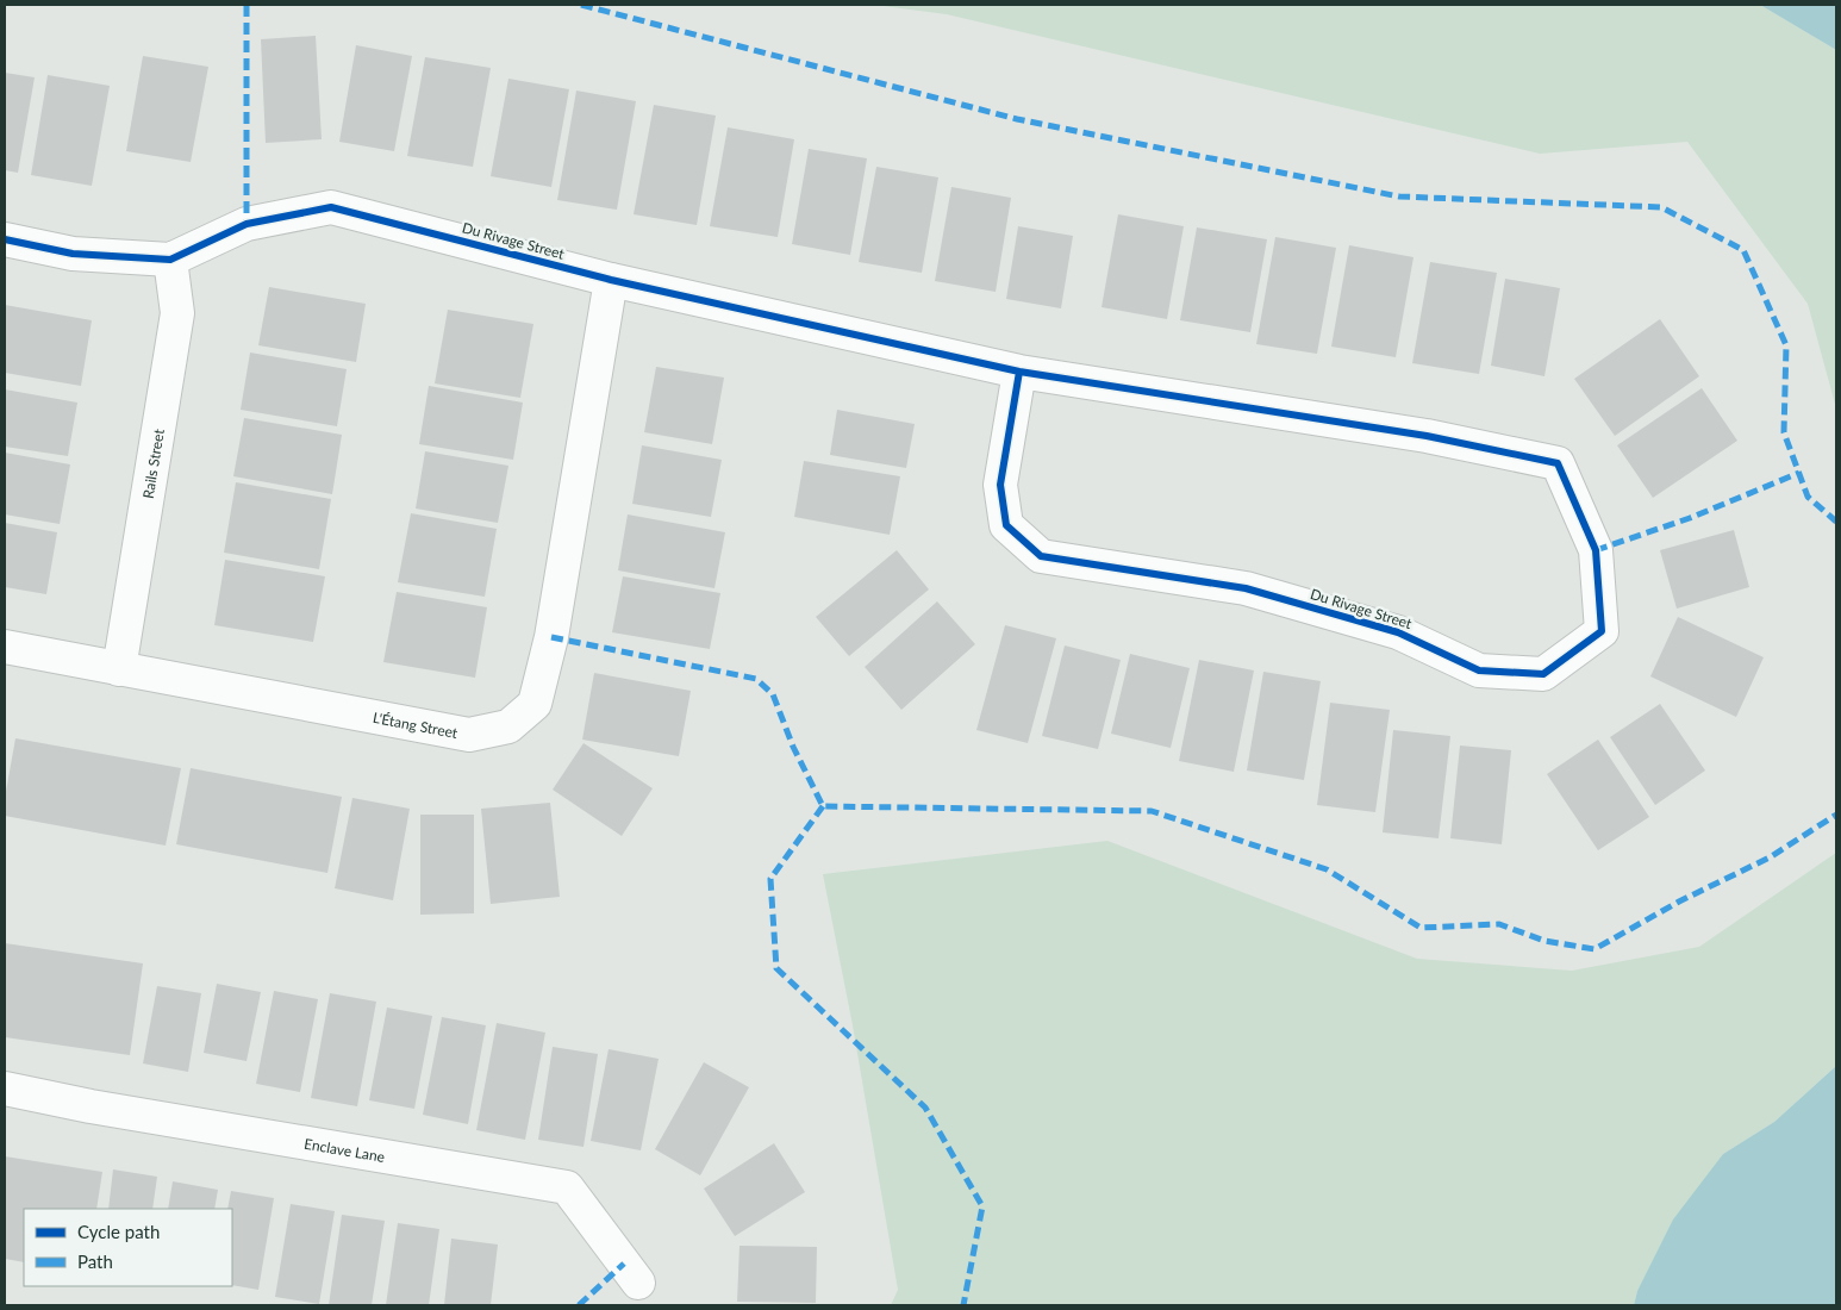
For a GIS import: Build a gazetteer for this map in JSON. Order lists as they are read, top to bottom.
{
  "streets": {
    "street": [
      "Du Rivage Street",
      "Rails Street",
      "L'Étang Street",
      "Enclave Lane"
    ]
  },
  "crossings": [
    ["Du Rivage Street", "Rails Street"],
    ["Du Rivage Street", "L'Étang Street"],
    ["Rails Street", "L'Étang Street"]
  ],
  "legend": ["Cycle path", "Path"]
}
